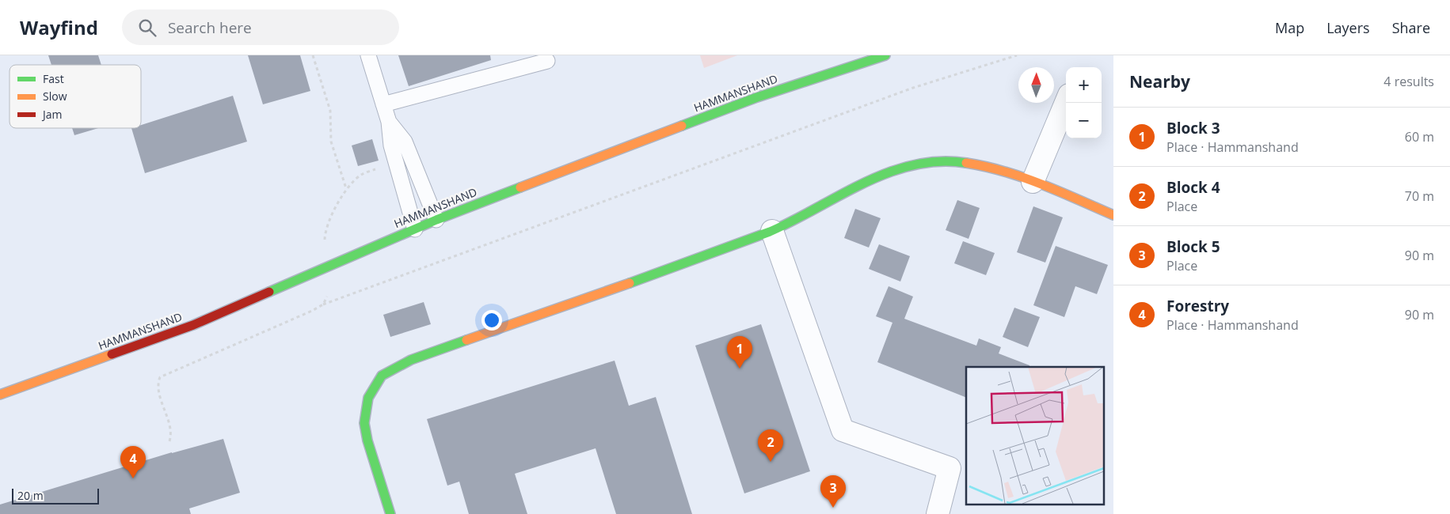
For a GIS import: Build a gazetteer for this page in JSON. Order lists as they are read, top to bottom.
{
  "streets": {
    "street": ["HAMMANSHAND"]
  },
  "legend": ["Fast", "Slow", "Jam"],
  "scale_bar": "20 m",
  "north": "top",
  "page": {
    "header": "Wayfind",
    "search": "Search here",
    "nav": ["Map", "Layers", "Share"],
    "heading": ["Nearby", "4 results"],
    "map_buttons": ["+", "−"],
    "list": [
      {
        "mark": "1",
        "name": "Block 3",
        "note": "Place · Hammanshand",
        "value": "60 m"
      },
      {
        "mark": "2",
        "name": "Block 4",
        "note": "Place",
        "value": "70 m"
      },
      {
        "mark": "3",
        "name": "Block 5",
        "note": "Place",
        "value": "90 m"
      },
      {
        "mark": "4",
        "name": "Forestry",
        "note": "Place · Hammanshand",
        "value": "90 m"
      }
    ],
    "pins": [
      "1",
      "2",
      "4",
      "3"
    ],
    "scale": "20 m"
  }
}
